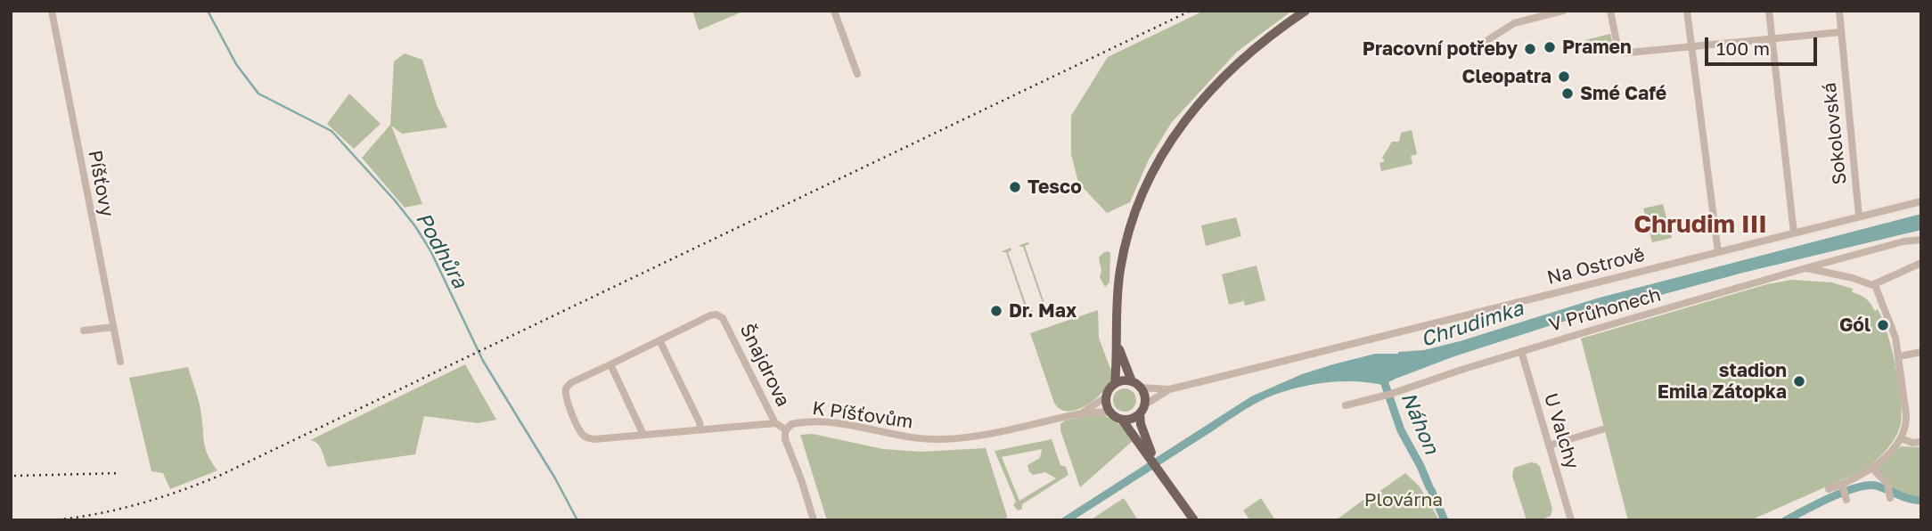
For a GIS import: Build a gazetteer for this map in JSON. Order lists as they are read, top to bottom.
{
  "streets": {
    "street": [
      "Sokolovská",
      "Píšťovy",
      "Na Ostrově",
      "V Průhonech",
      "Šnajdrova",
      "K Píšťovům",
      "U Valchy"
    ]
  },
  "crossings": [
    ["Sokolovská", "Na Ostrově"],
    ["V Průhonech", "U Valchy"],
    ["Šnajdrova", "K Píšťovům"]
  ],
  "districts": ["Chrudim III"],
  "water": ["Podhůra", "Chrudimka", "Náhon"],
  "parks": ["Plovárna"],
  "places": [
    "Pramen",
    "Pracovní potřeby",
    "Cleopatra",
    "Smé Café",
    "Tesco",
    "Dr. Max",
    "Gól",
    "stadion Emila Zátopka"
  ],
  "scale_bar": "100 m"
}
